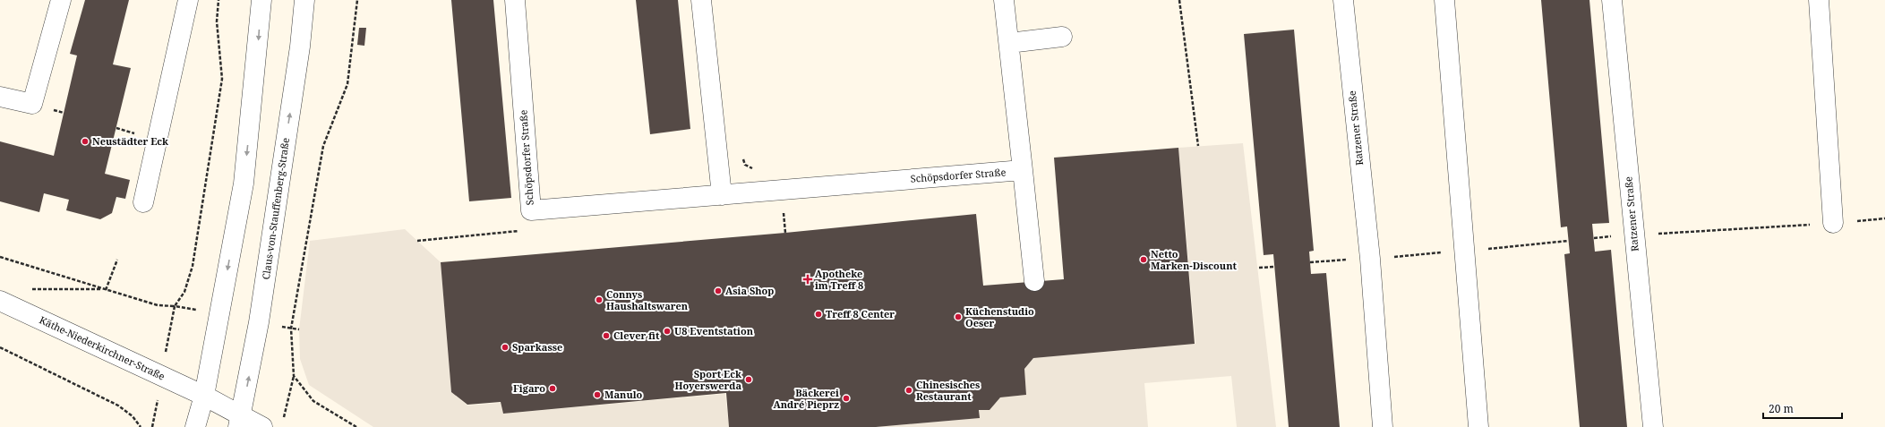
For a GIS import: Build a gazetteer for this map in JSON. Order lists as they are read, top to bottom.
{
  "streets": {
    "street": [
      "Ratzener Straße",
      "Schöpsdorfer Straße",
      "Claus-von-Stauffenberg-Straße",
      "Käthe-Niederkirchner-Straße"
    ]
  },
  "crossings": [
    ["Claus-von-Stauffenberg-Straße", "Käthe-Niederkirchner-Straße"]
  ],
  "places": {
    "other": [
      "Neustädter Eck",
      "Netto Marken-Discount",
      "Asia Shop",
      "Connys Haushaltswaren",
      "Treff 8 Center",
      "Küchenstudio Oeser",
      "U8 Eventstation",
      "Clever fit",
      "Sparkasse",
      "Sport Eck Hoyerswerda",
      "Figaro",
      "Chinesisches Restaurant",
      "Manulo",
      "Bäckerei André Pieprz"
    ],
    "health": ["Apotheke im Treff 8"]
  },
  "scale_bar": "20 m"
}
